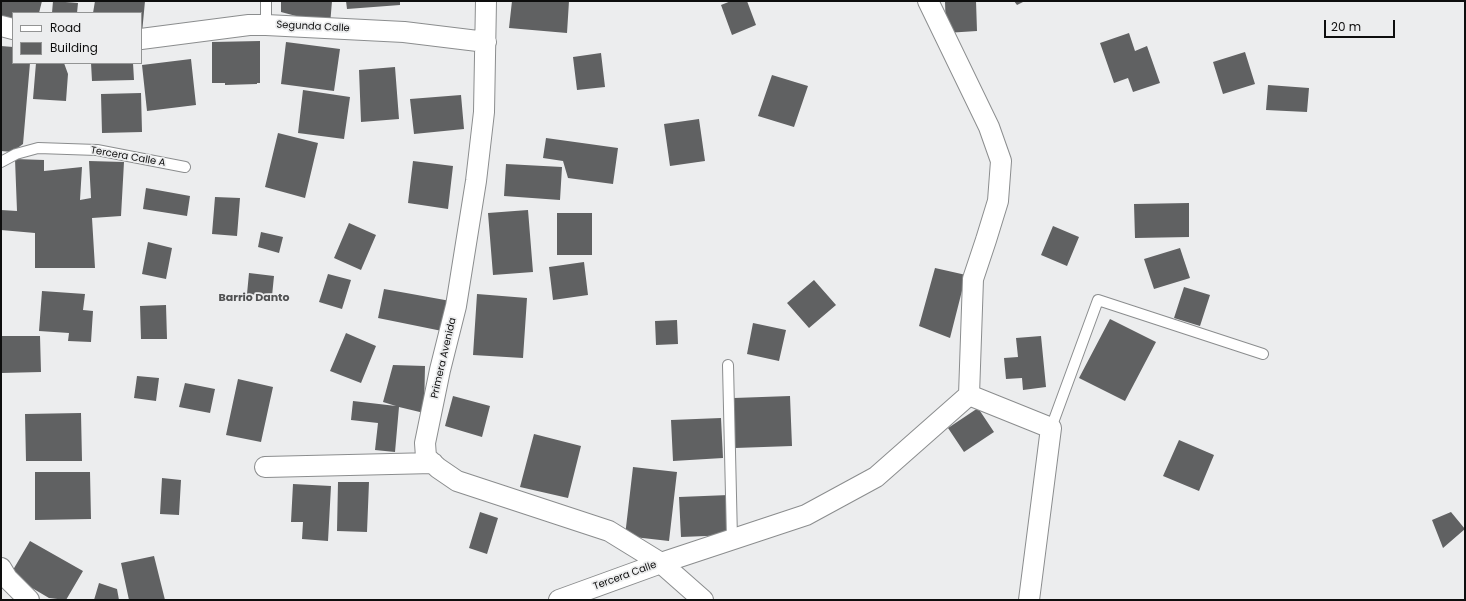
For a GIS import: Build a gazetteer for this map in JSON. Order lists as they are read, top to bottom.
{
  "streets": {
    "street": ["Segunda Calle", "Primera Avenida", "Tercera Calle"],
    "lane": ["Tercera Calle A"]
  },
  "crossings": [
    ["Segunda Calle", "Primera Avenida"],
    ["Primera Avenida", "Tercera Calle"]
  ],
  "districts": ["Barrio Danto"],
  "legend": ["Road", "Building"],
  "scale_bar": "20 m"
}
